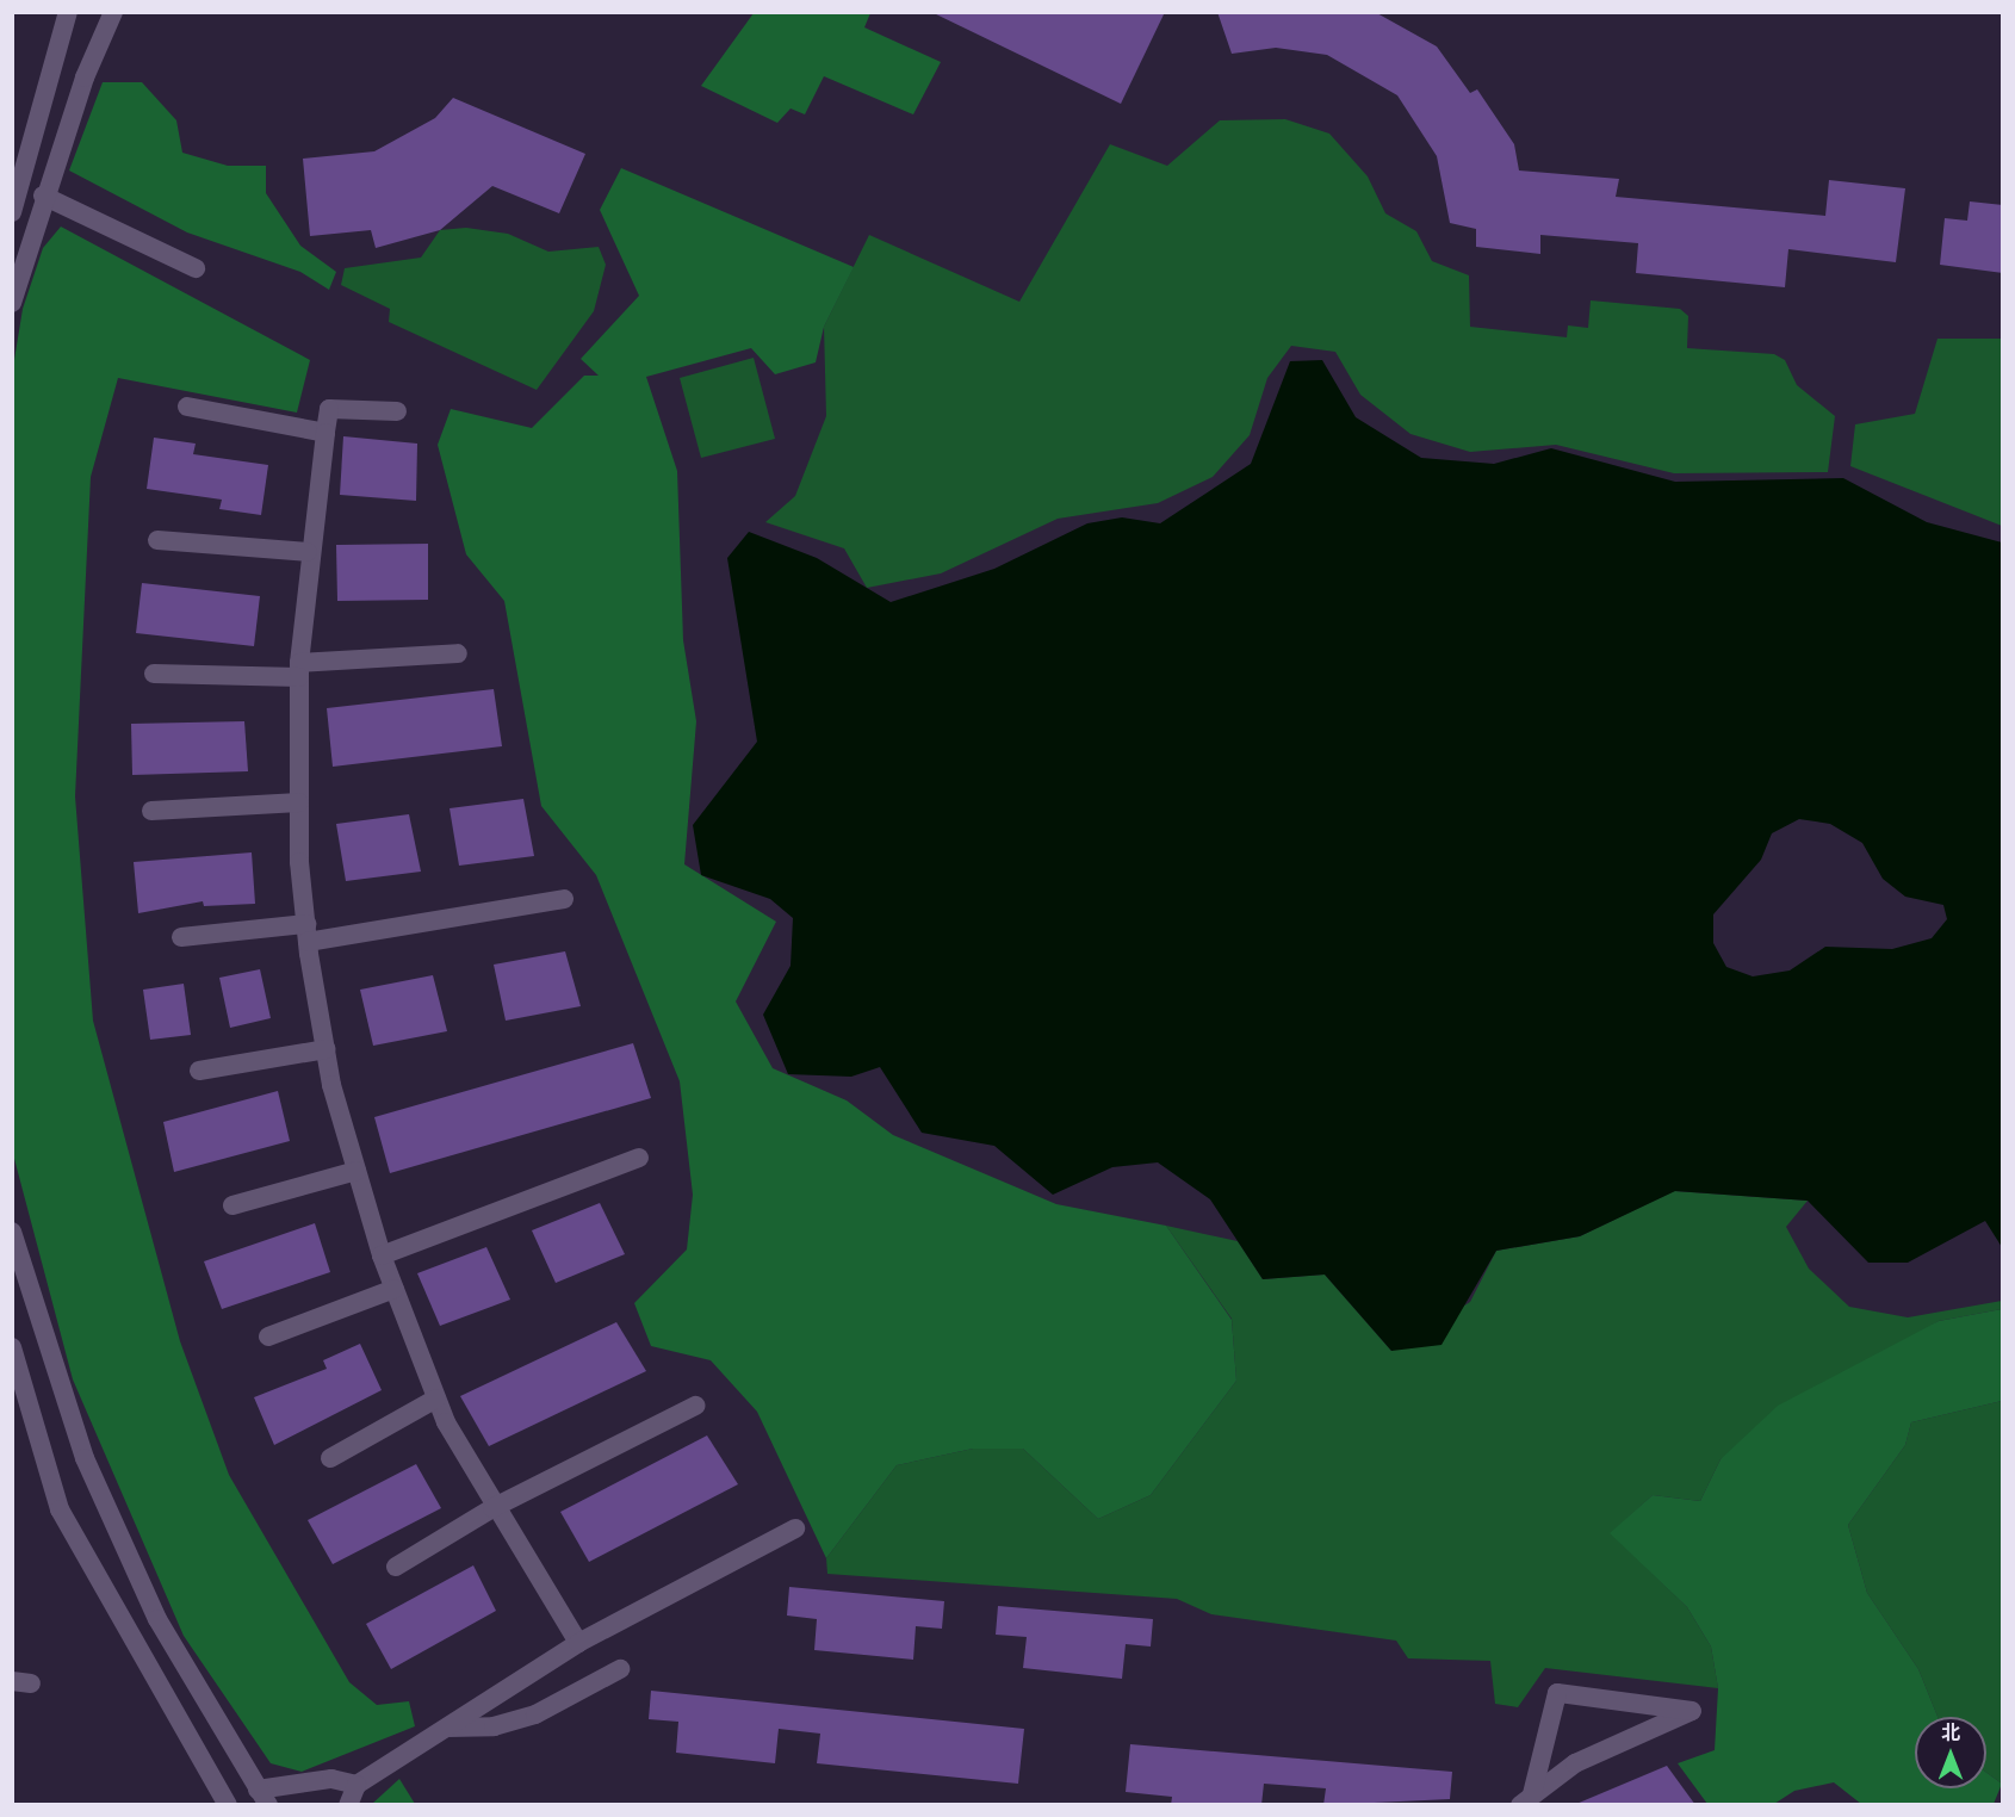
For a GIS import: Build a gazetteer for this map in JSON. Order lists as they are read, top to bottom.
{
  "north": "top"
}
